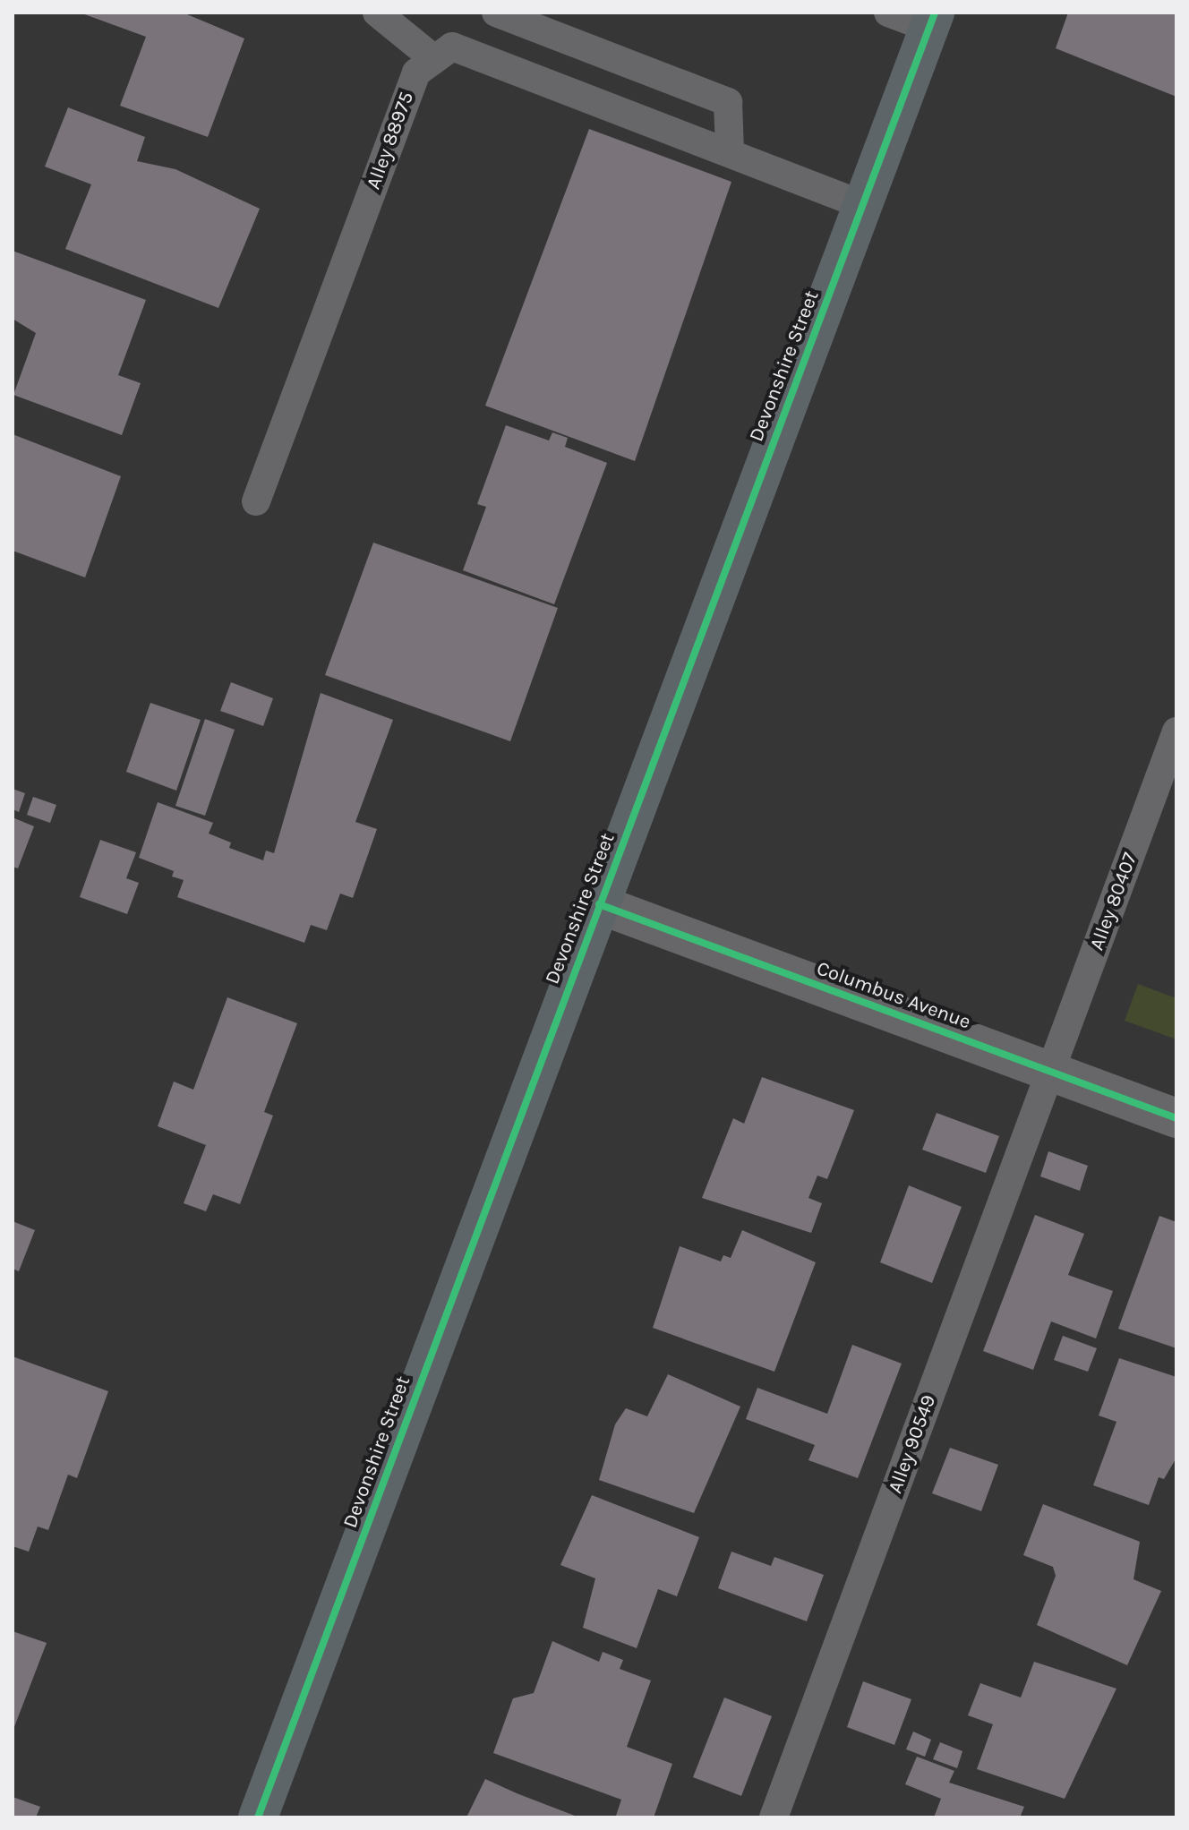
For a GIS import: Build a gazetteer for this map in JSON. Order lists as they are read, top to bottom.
{
  "streets": {
    "main road": ["Devonshire Street"],
    "street": ["Columbus Avenue"],
    "lane": ["Alley 88975", "Alley 80407", "Alley 90549"]
  },
  "crossings": [
    ["Devonshire Street", "Columbus Avenue"],
    ["Alley 80407", "Columbus Avenue"],
    ["Alley 80407", "Alley 90549"],
    ["Columbus Avenue", "Alley 90549"]
  ]
}
